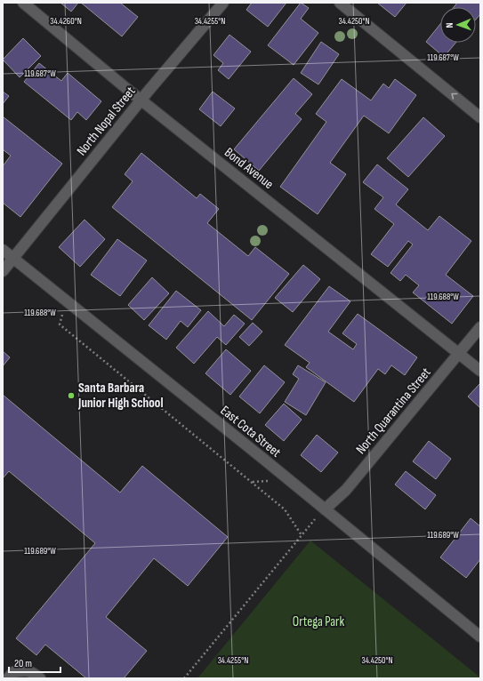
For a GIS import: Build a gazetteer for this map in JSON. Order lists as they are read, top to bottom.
{
  "streets": {
    "street": [
      "North Nopal Street",
      "Bond Avenue",
      "North Quarantina Street",
      "East Cota Street"
    ]
  },
  "crossings": [
    ["North Nopal Street", "Bond Avenue"],
    ["North Nopal Street", "East Cota Street"],
    ["Bond Avenue", "North Quarantina Street"],
    ["North Quarantina Street", "East Cota Street"]
  ],
  "parks": ["Ortega Park"],
  "places": ["Santa Barbara Junior High School"],
  "scale_bar": "20 m",
  "north": "left",
  "coordinates": [
    "34.4260°N",
    "34.4255°N",
    "34.4250°N",
    "119.687°W",
    "119.688°W",
    "119.689°W"
  ]
}
